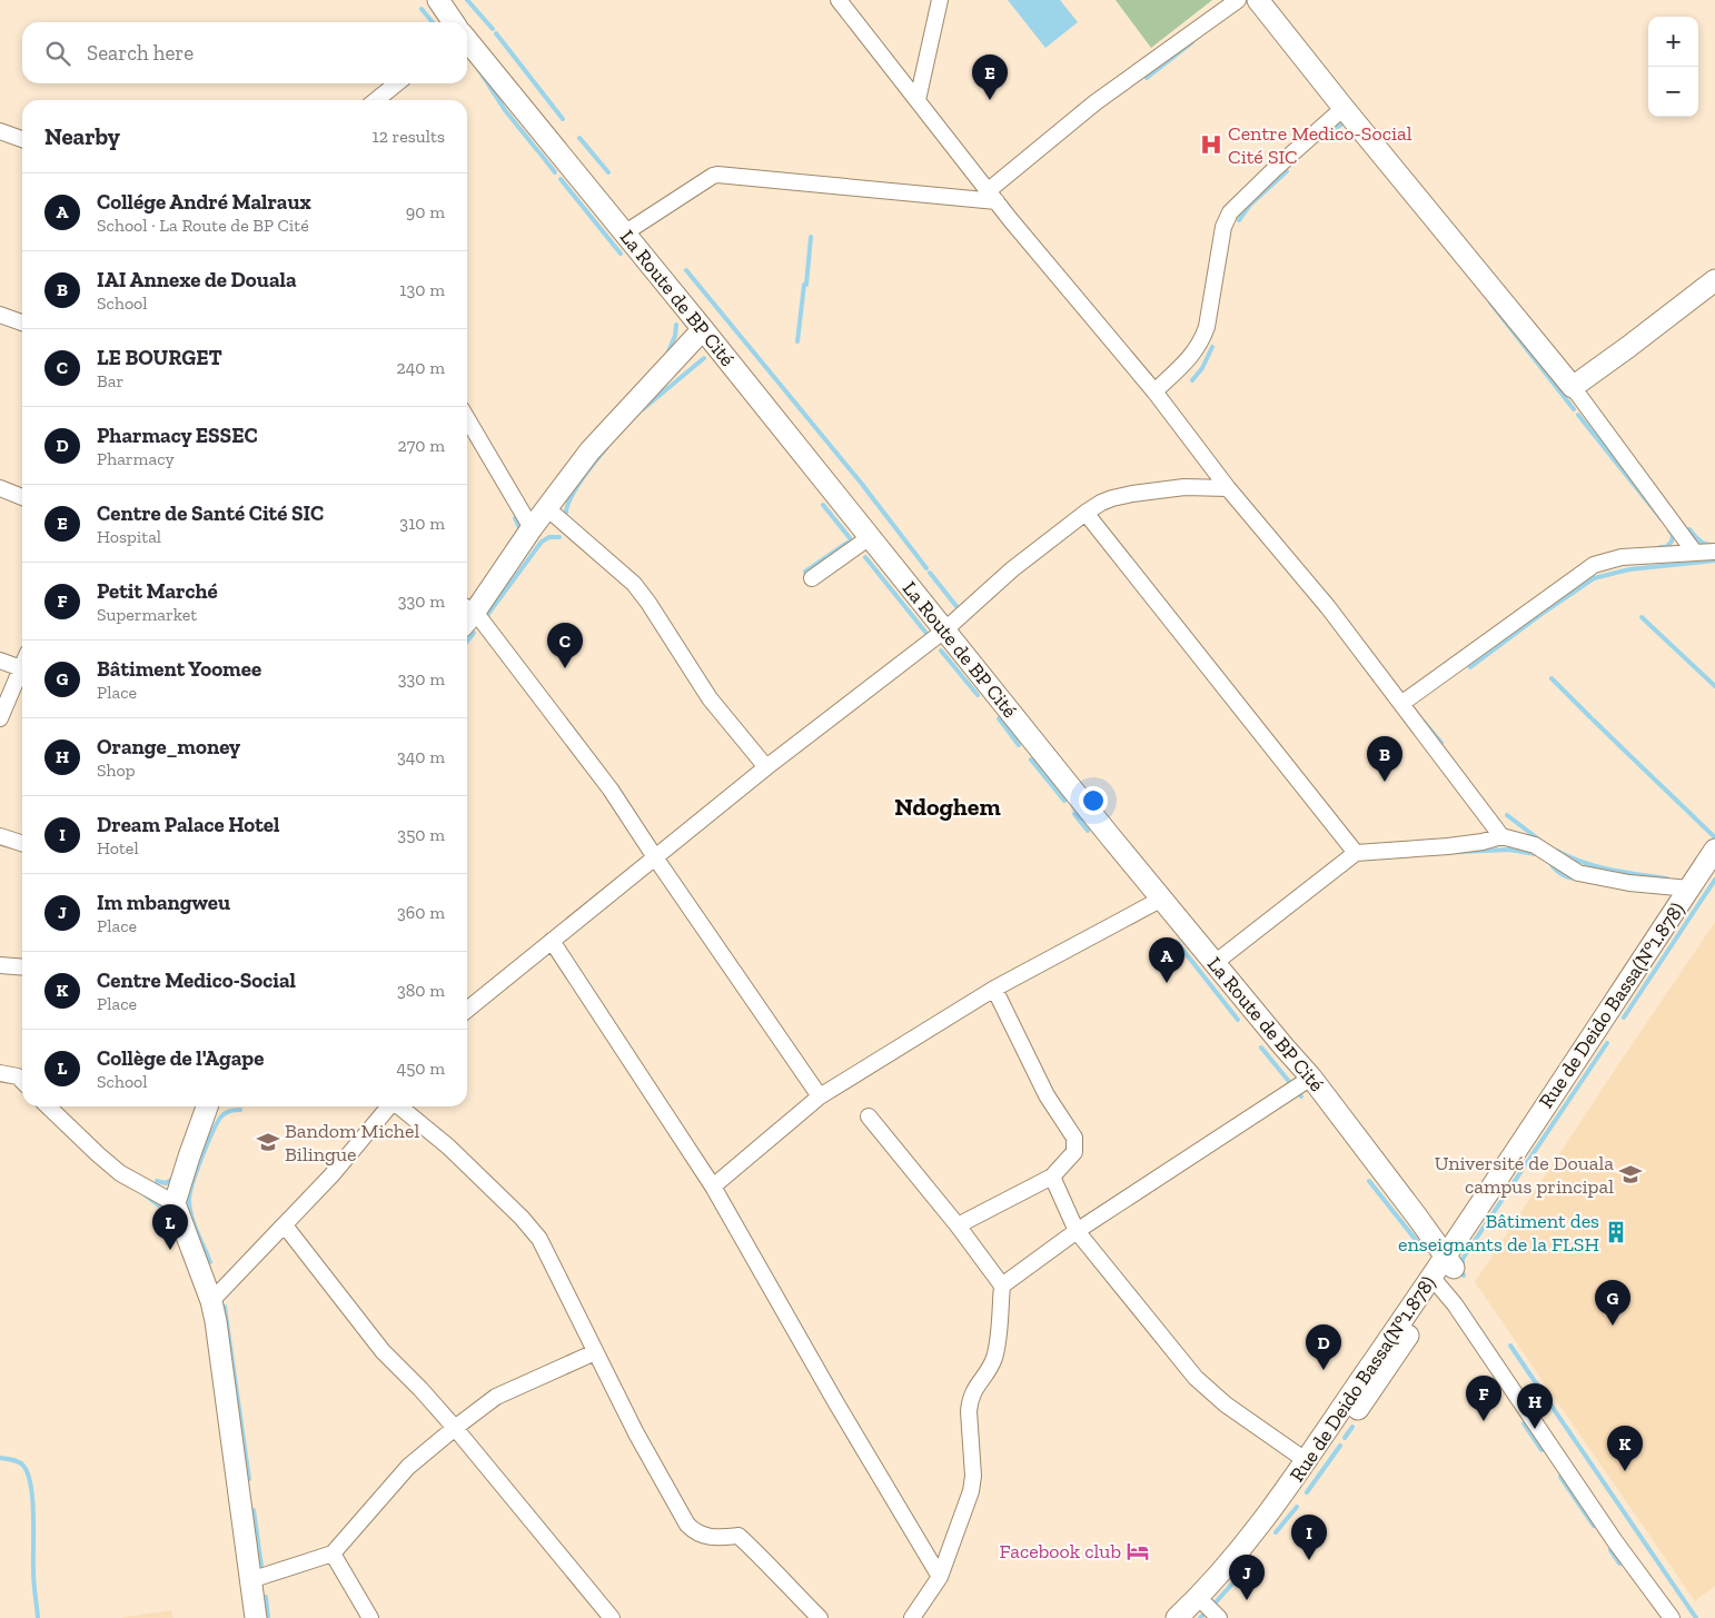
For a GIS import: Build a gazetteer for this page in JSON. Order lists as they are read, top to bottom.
{
  "streets": {
    "street": ["La Route de BP Cité", "Rue de Deido Bassa(N°1.878)"]
  },
  "crossings": [
    ["La Route de BP Cité", "Rue de Deido Bassa(N°1.878)"]
  ],
  "districts": ["Ndoghem"],
  "places": {
    "hospital": ["Centre Medico-Social Cité SIC"],
    "school or university": ["Bandom Michel Bilingue", "Université de Douala campus principal"],
    "building": ["Bâtiment des enseignants de la FLSH"],
    "hotel": ["Facebook club"]
  },
  "page": {
    "map_buttons": ["+", "−"],
    "search": "Search here",
    "pins": [
      "E",
      "C",
      "B",
      "A",
      "L",
      "G",
      "D",
      "F",
      "H",
      "K",
      "I",
      "J"
    ],
    "heading": ["Nearby", "12 results"],
    "list": [
      {
        "mark": "A",
        "name": "Collége André Malraux",
        "note": "School · La Route de BP Cité",
        "value": "90 m"
      },
      {
        "mark": "B",
        "name": "IAI Annexe de Douala",
        "note": "School",
        "value": "130 m"
      },
      {
        "mark": "C",
        "name": "LE BOURGET",
        "note": "Bar",
        "value": "240 m"
      },
      {
        "mark": "D",
        "name": "Pharmacy ESSEC",
        "note": "Pharmacy",
        "value": "270 m"
      },
      {
        "mark": "E",
        "name": "Centre de Santé Cité SIC",
        "note": "Hospital",
        "value": "310 m"
      },
      {
        "mark": "F",
        "name": "Petit Marché",
        "note": "Supermarket",
        "value": "330 m"
      },
      {
        "mark": "G",
        "name": "Bâtiment Yoomee",
        "note": "Place",
        "value": "330 m"
      },
      {
        "mark": "H",
        "name": "Orange_money",
        "note": "Shop",
        "value": "340 m"
      },
      {
        "mark": "I",
        "name": "Dream Palace Hotel",
        "note": "Hotel",
        "value": "350 m"
      },
      {
        "mark": "J",
        "name": "Im mbangweu",
        "note": "Place",
        "value": "360 m"
      },
      {
        "mark": "K",
        "name": "Centre Medico-Social",
        "note": "Place",
        "value": "380 m"
      },
      {
        "mark": "L",
        "name": "Collège de l'Agape",
        "note": "School",
        "value": "450 m"
      }
    ]
  }
}
